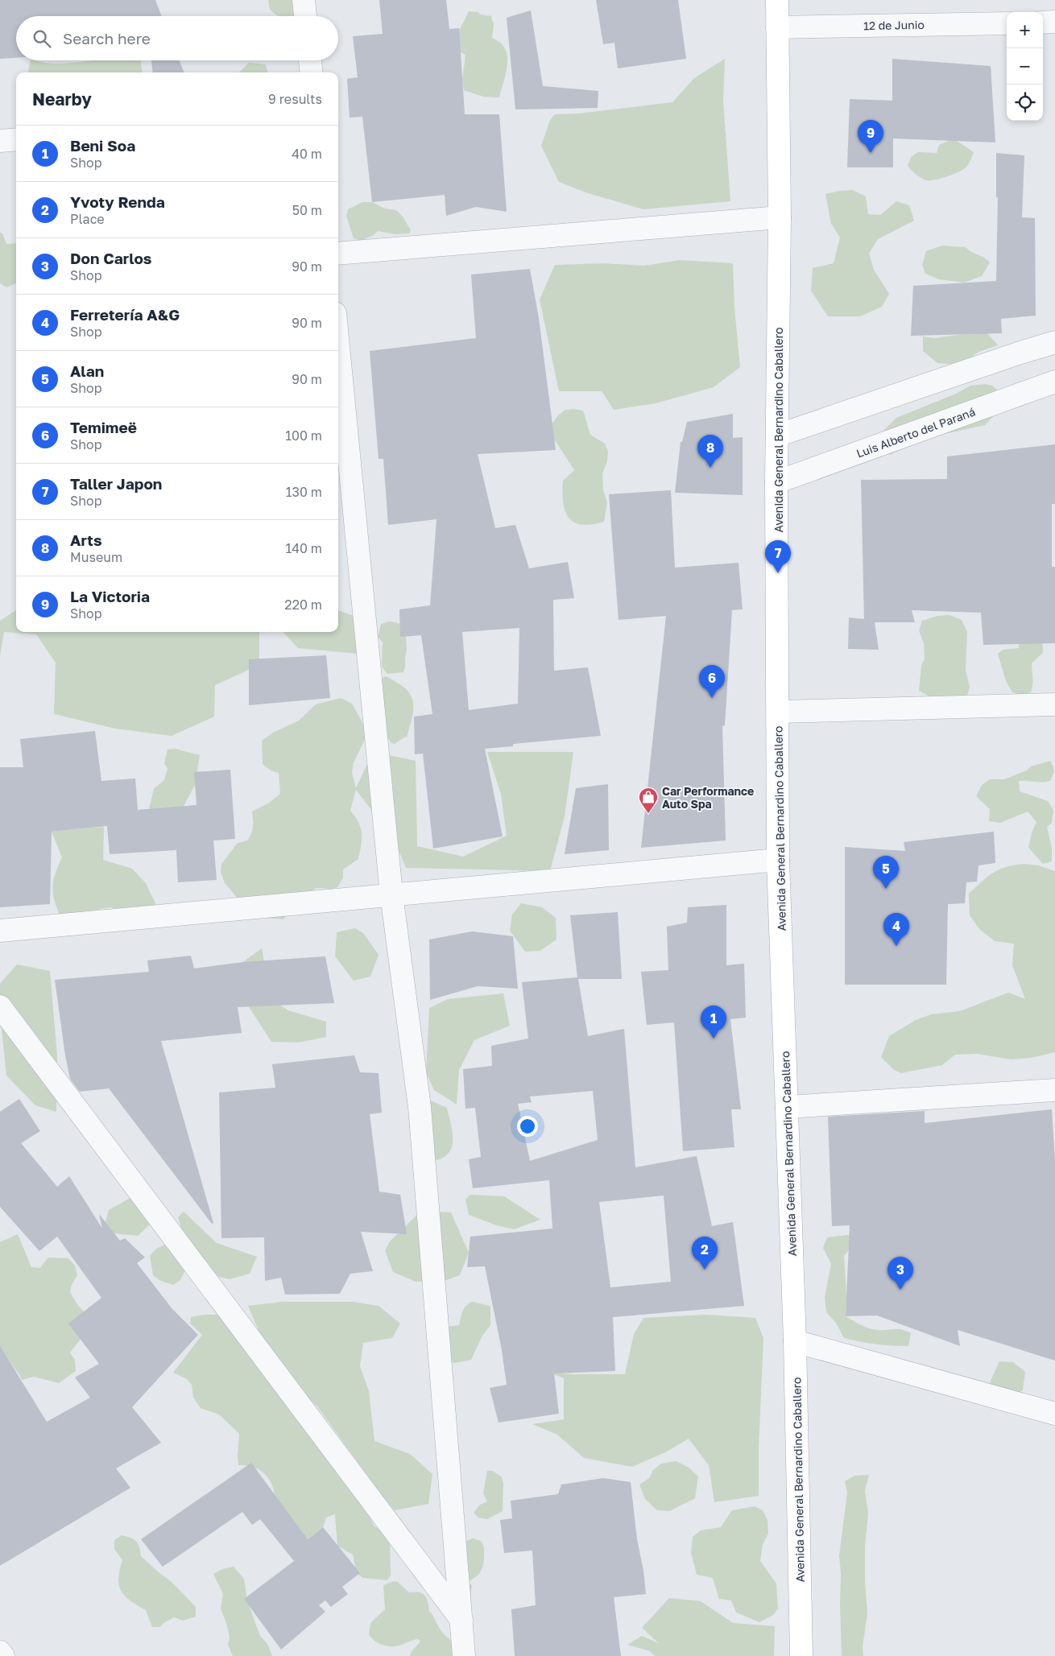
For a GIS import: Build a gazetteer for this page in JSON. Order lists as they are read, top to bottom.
{
  "streets": {
    "main road": ["Avenida General Bernardino Caballero"],
    "street": ["12 de Junio", "Luis Alberto del Paraná"]
  },
  "crossings": [
    ["12 de Junio", "Avenida General Bernardino Caballero"],
    ["Avenida General Bernardino Caballero", "Luis Alberto del Paraná"]
  ],
  "places": {
    "shop": ["Car Performance Auto Spa"]
  },
  "page": {
    "map_buttons": ["+", "−"],
    "search": "Search here",
    "heading": ["Nearby", "9 results"],
    "pins": [
      "9",
      "8",
      "7",
      "6",
      "5",
      "4",
      "1",
      "2",
      "3"
    ],
    "list": [
      {
        "mark": "1",
        "name": "Beni Soa",
        "note": "Shop",
        "value": "40 m"
      },
      {
        "mark": "2",
        "name": "Yvoty Renda",
        "note": "Place",
        "value": "50 m"
      },
      {
        "mark": "3",
        "name": "Don Carlos",
        "note": "Shop",
        "value": "90 m"
      },
      {
        "mark": "4",
        "name": "Ferretería A&G",
        "note": "Shop",
        "value": "90 m"
      },
      {
        "mark": "5",
        "name": "Alan",
        "note": "Shop",
        "value": "90 m"
      },
      {
        "mark": "6",
        "name": "Temimeë",
        "note": "Shop",
        "value": "100 m"
      },
      {
        "mark": "7",
        "name": "Taller Japon",
        "note": "Shop",
        "value": "130 m"
      },
      {
        "mark": "8",
        "name": "Arts",
        "note": "Museum",
        "value": "140 m"
      },
      {
        "mark": "9",
        "name": "La Victoria",
        "note": "Shop",
        "value": "220 m"
      }
    ]
  }
}
